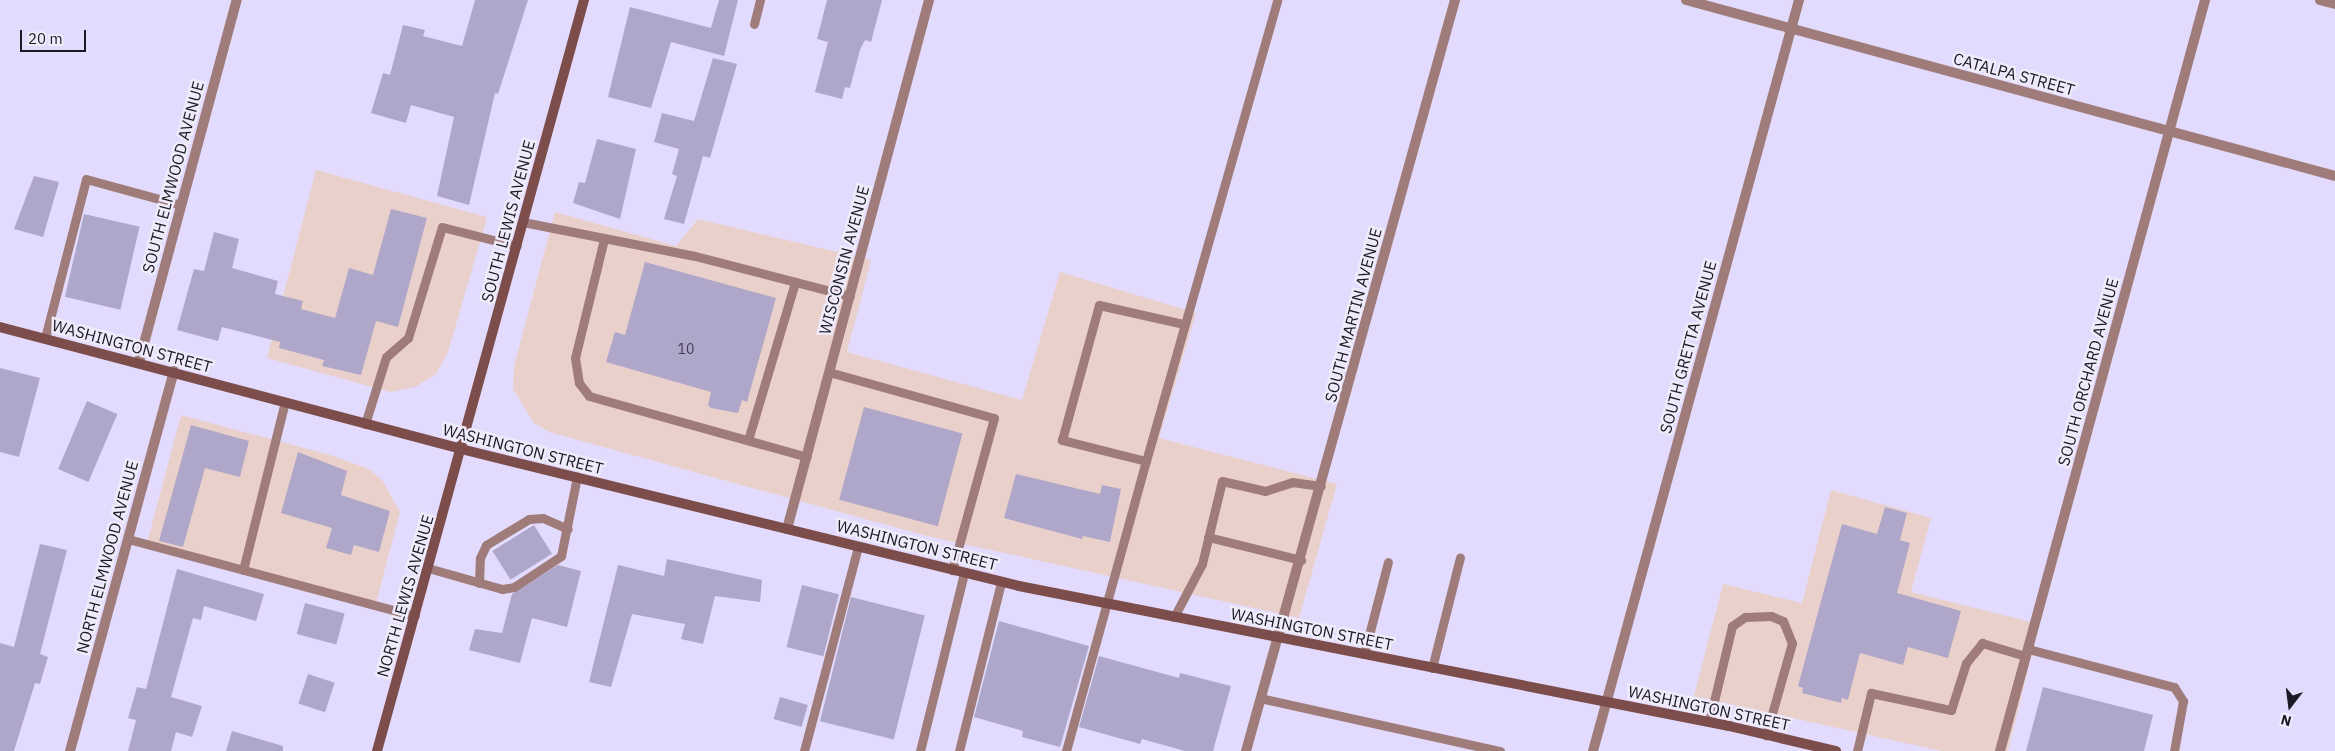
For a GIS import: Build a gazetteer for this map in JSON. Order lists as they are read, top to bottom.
{
  "streets": {
    "main road": ["SOUTH LEWIS AVENUE", "WASHINGTON STREET", "NORTH LEWIS AVENUE"],
    "street": [
      "CATALPA STREET",
      "SOUTH ELMWOOD AVENUE",
      "WISCONSIN AVENUE",
      "SOUTH MARTIN AVENUE",
      "SOUTH GRETTA AVENUE",
      "SOUTH ORCHARD AVENUE",
      "NORTH ELMWOOD AVENUE"
    ]
  },
  "crossings": [
    ["CATALPA STREET", "SOUTH GRETTA AVENUE"],
    ["CATALPA STREET", "SOUTH ORCHARD AVENUE"],
    ["SOUTH ELMWOOD AVENUE", "WASHINGTON STREET"],
    ["SOUTH LEWIS AVENUE", "WASHINGTON STREET"],
    ["SOUTH LEWIS AVENUE", "NORTH LEWIS AVENUE"],
    ["WISCONSIN AVENUE", "WASHINGTON STREET"],
    ["SOUTH MARTIN AVENUE", "WASHINGTON STREET"],
    ["WASHINGTON STREET", "SOUTH GRETTA AVENUE"],
    ["WASHINGTON STREET", "NORTH ELMWOOD AVENUE"],
    ["WASHINGTON STREET", "NORTH LEWIS AVENUE"]
  ],
  "house_numbers": ["10"],
  "scale_bar": "20 m",
  "north": "bottom"
}
